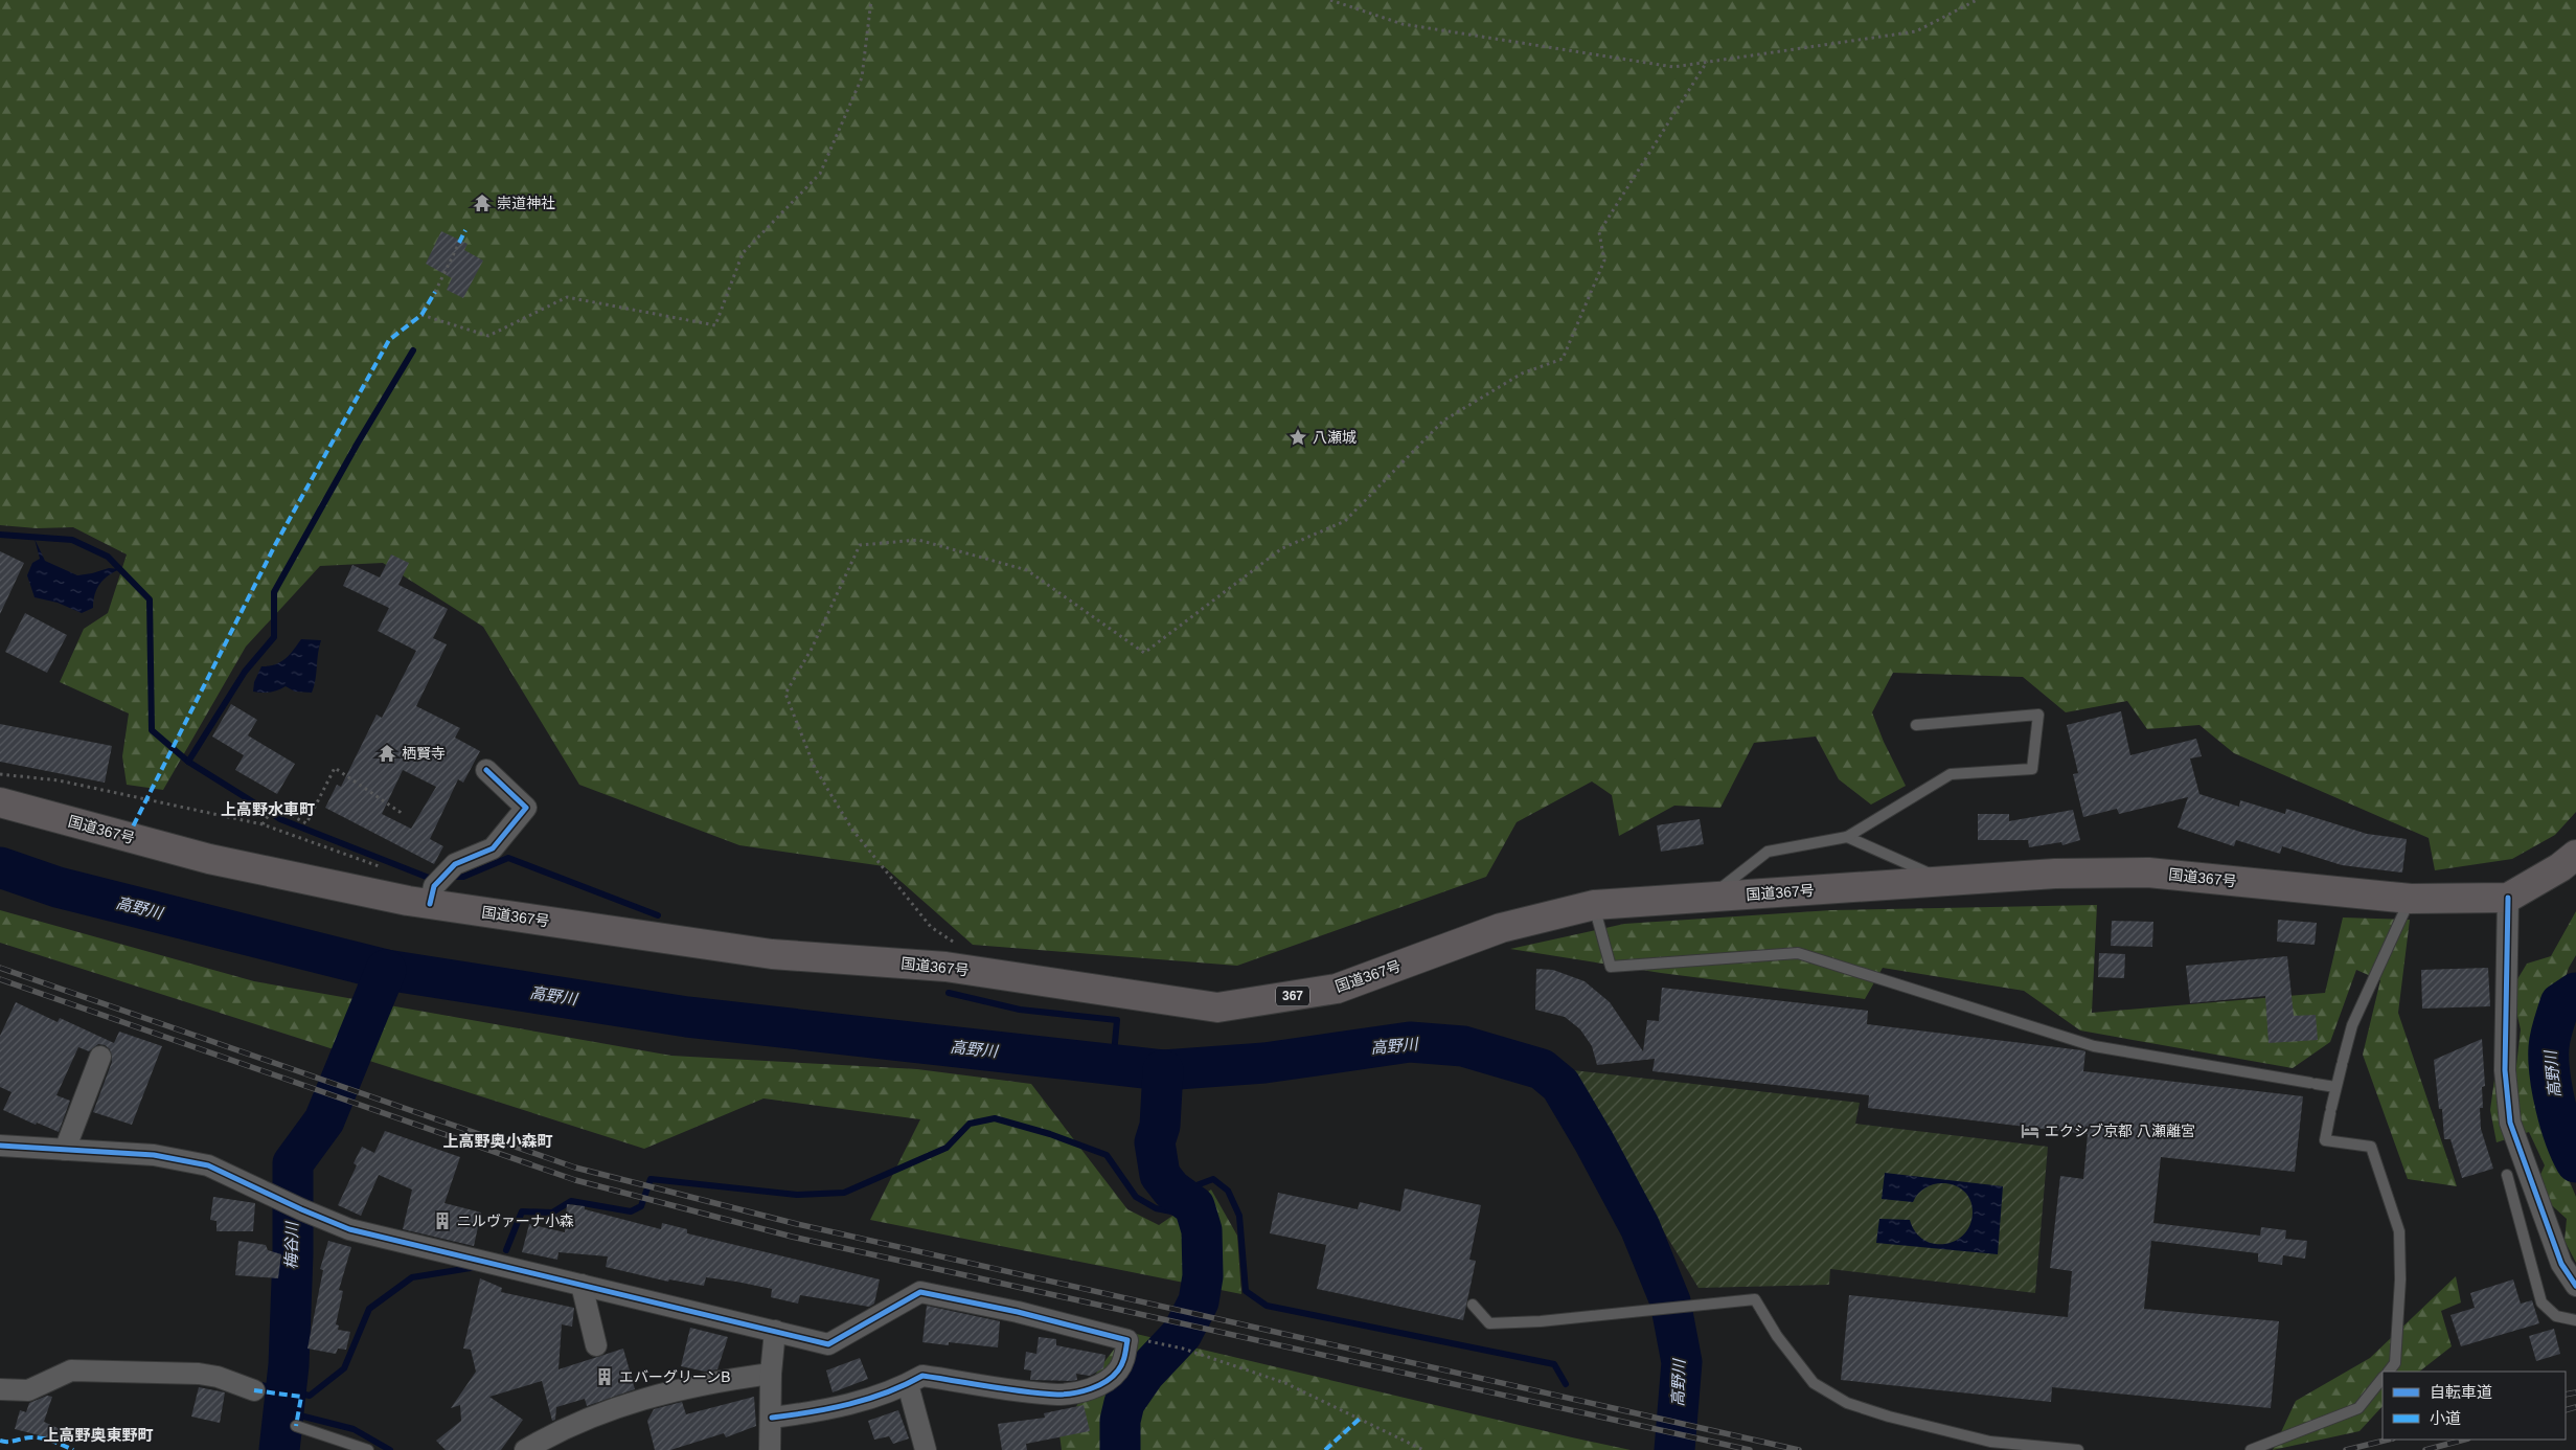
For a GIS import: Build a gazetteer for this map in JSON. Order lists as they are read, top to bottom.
{
  "streets": {
    "highway": ["国道367号", "367"]
  },
  "districts": ["上高野水車町", "上高野奥小森町", "上高野奥東野町"],
  "water": ["高野川", "梅谷川"],
  "places": {
    "temple": ["崇道神社", "栖賢寺"],
    "place": ["八瀬城"],
    "hotel": ["エクシブ京都 八瀬離宮"],
    "building": ["ニルヴァーナ小森", "エバーグリーンB"]
  },
  "legend": ["自転車道", "小道"]
}
